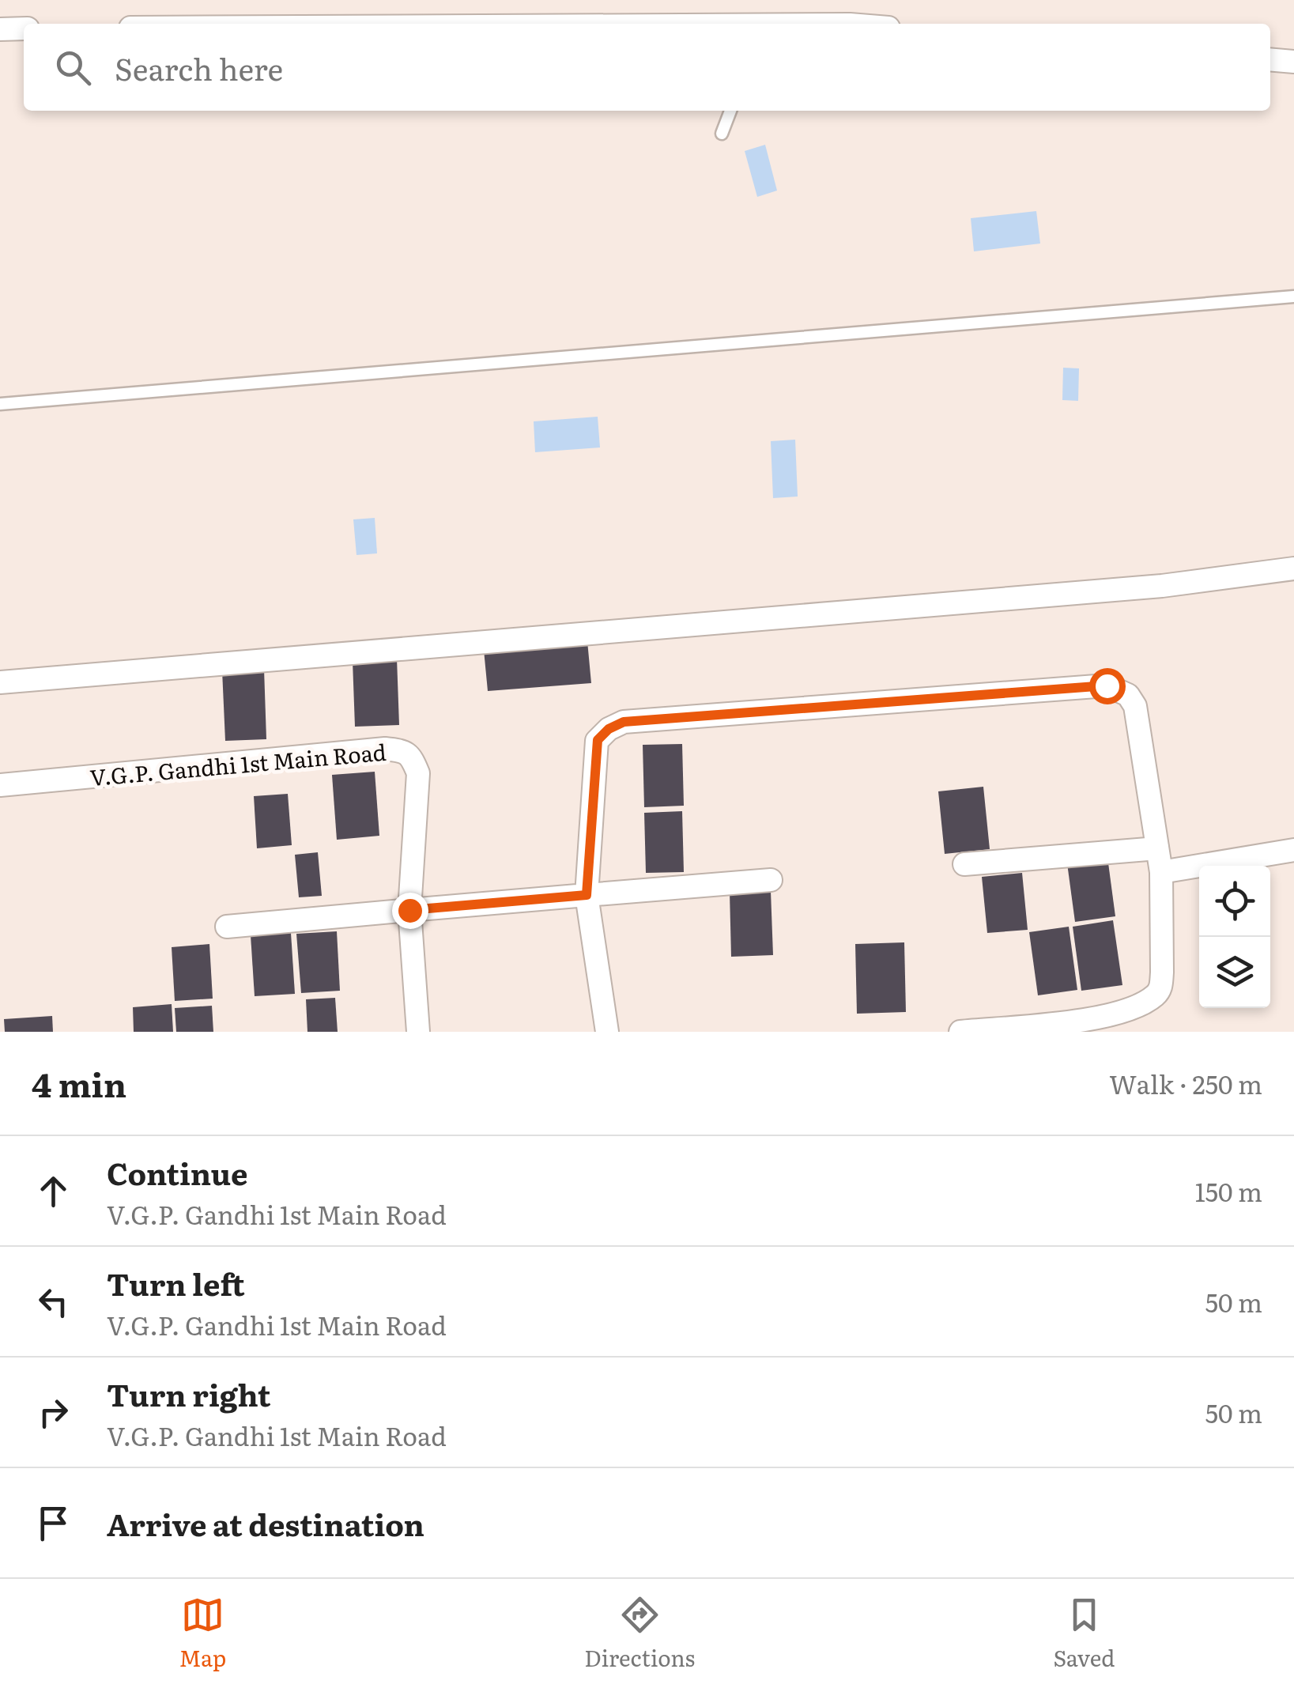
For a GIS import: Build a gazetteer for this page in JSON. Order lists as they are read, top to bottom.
{
  "streets": {
    "street": ["V.G.P. Gandhi 1st Main Road"]
  },
  "page": {
    "search": "Search here",
    "heading": ["4 min", "Walk · 250 m"],
    "list": [
      ["Continue", "V.G.P. Gandhi 1st Main Road", "150 m"],
      ["Turn left", "V.G.P. Gandhi 1st Main Road", "50 m"],
      ["Turn right", "V.G.P. Gandhi 1st Main Road", "50 m"],
      "Arrive at destination"
    ],
    "nav": ["Map", "Directions", "Saved"]
  }
}
